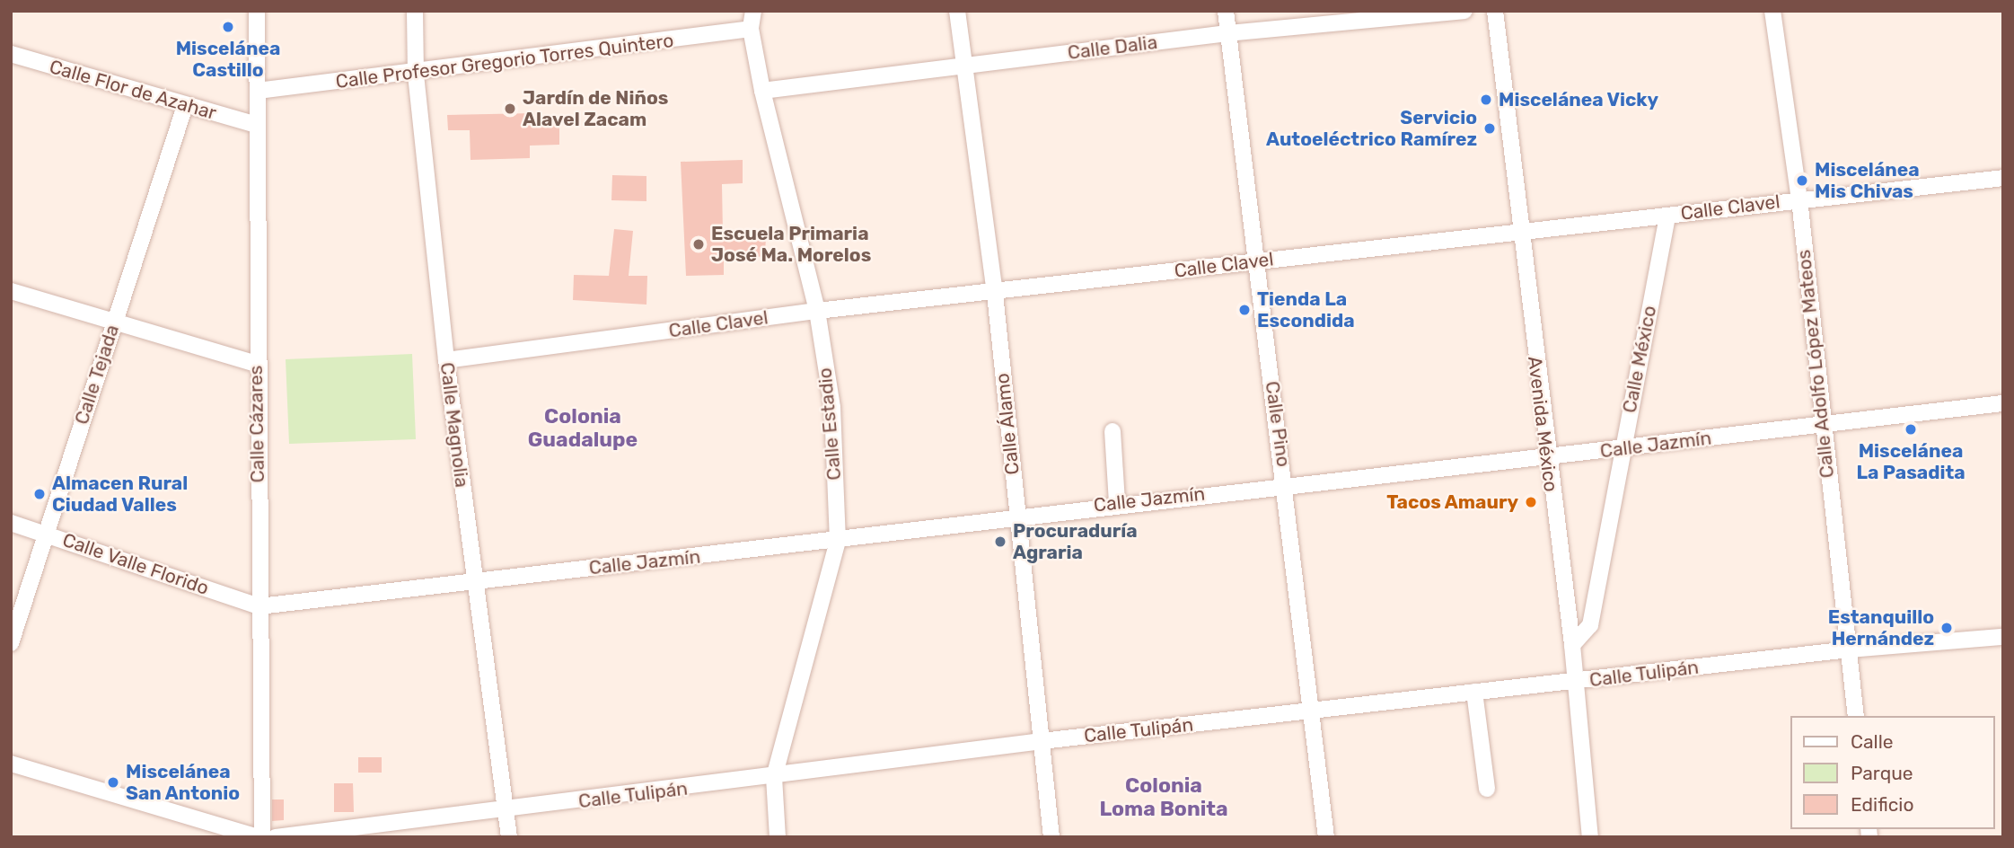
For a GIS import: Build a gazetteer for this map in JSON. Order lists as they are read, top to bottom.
{
  "streets": {
    "street": [
      "Calle Dalia",
      "Calle Profesor Gregorio Torres Quintero",
      "Calle Flor de Azahar",
      "Calle Clavel",
      "Calle México",
      "Calle Adolfo López Mateos",
      "Calle Tejada",
      "Calle Cázares",
      "Calle Estadio",
      "Calle Álamo",
      "Calle Pino",
      "Avenida México",
      "Calle Magnolia",
      "Calle Jazmín",
      "Calle Valle Florido",
      "Calle Tulipán"
    ]
  },
  "crossings": [
    ["Calle Dalia", "Calle Estadio"],
    ["Calle Dalia", "Calle Álamo"],
    ["Calle Dalia", "Calle Pino"],
    ["Calle Profesor Gregorio Torres Quintero", "Calle Cázares"],
    ["Calle Profesor Gregorio Torres Quintero", "Calle Estadio"],
    ["Calle Profesor Gregorio Torres Quintero", "Calle Magnolia"],
    ["Calle Flor de Azahar", "Calle Tejada"],
    ["Calle Flor de Azahar", "Calle Cázares"],
    ["Calle Clavel", "Calle México"],
    ["Calle Clavel", "Calle Adolfo López Mateos"],
    ["Calle Clavel", "Calle Estadio"],
    ["Calle Clavel", "Calle Álamo"],
    ["Calle Clavel", "Calle Pino"],
    ["Calle Clavel", "Avenida México"],
    ["Calle Clavel", "Calle Magnolia"],
    ["Calle México", "Avenida México"],
    ["Calle México", "Calle Jazmín"],
    ["Calle Adolfo López Mateos", "Calle Jazmín"],
    ["Calle Adolfo López Mateos", "Calle Tulipán"],
    ["Calle Tejada", "Calle Valle Florido"],
    ["Calle Cázares", "Calle Jazmín"],
    ["Calle Cázares", "Calle Valle Florido"],
    ["Calle Estadio", "Calle Jazmín"],
    ["Calle Estadio", "Calle Tulipán"],
    ["Calle Álamo", "Calle Jazmín"],
    ["Calle Álamo", "Calle Tulipán"],
    ["Calle Pino", "Calle Jazmín"],
    ["Calle Pino", "Calle Tulipán"],
    ["Avenida México", "Calle Jazmín"],
    ["Avenida México", "Calle Tulipán"],
    ["Calle Magnolia", "Calle Jazmín"],
    ["Calle Magnolia", "Calle Tulipán"],
    ["Calle Jazmín", "Calle Valle Florido"]
  ],
  "districts": ["Colonia Guadalupe", "Colonia Loma Bonita"],
  "places": [
    "Miscelánea Castillo",
    "Miscelánea Vicky",
    "Jardín de Niños Alavel Zacam",
    "Servicio Autoeléctrico Ramírez",
    "Miscelánea Mis Chivas",
    "Escuela Primaria José Ma. Morelos",
    "Tienda La Escondida",
    "Miscelánea La Pasadita",
    "Almacen Rural Ciudad Valles",
    "Tacos Amaury",
    "Procuraduría Agraria",
    "Estanquillo Hernández",
    "Miscelánea San Antonio"
  ],
  "legend": ["Calle", "Parque", "Edificio"]
}
